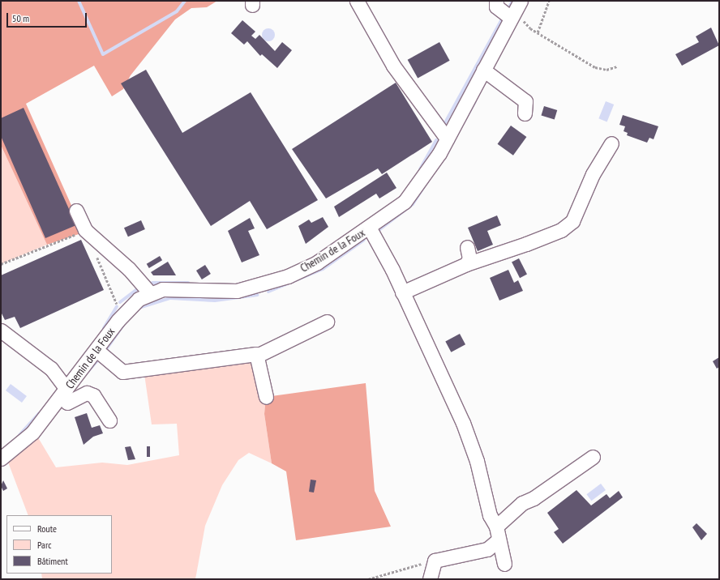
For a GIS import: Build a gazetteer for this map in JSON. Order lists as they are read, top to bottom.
{
  "streets": {
    "street": ["Chemin de la Foux"]
  },
  "legend": ["Route", "Parc", "Bâtiment"],
  "scale_bar": "50 m"
}
